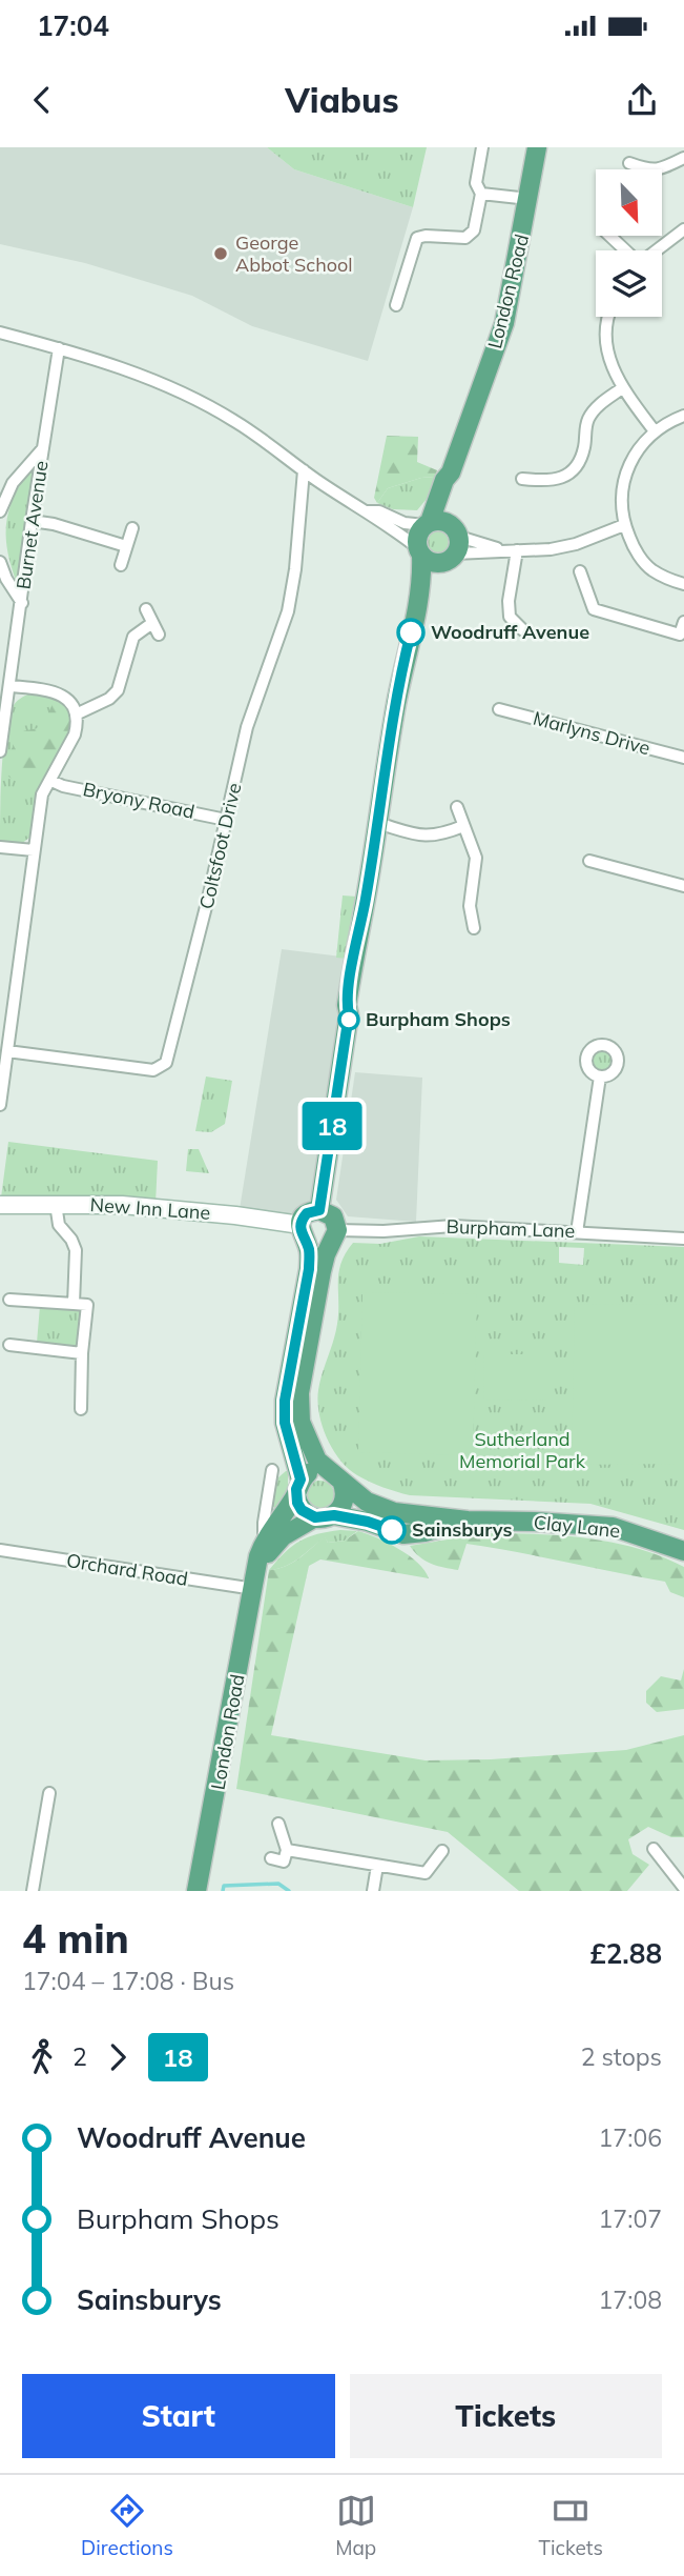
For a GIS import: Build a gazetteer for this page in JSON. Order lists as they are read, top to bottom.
{
  "streets": {
    "main road": ["London Road", "New Inn Lane", "Clay Lane"],
    "street": [
      "Burnet Avenue",
      "Marlyns Drive",
      "Bryony Road",
      "Coltsfoot Drive",
      "Burpham Lane",
      "Orchard Road"
    ]
  },
  "crossings": [
    ["London Road", "New Inn Lane"],
    ["London Road", "Burpham Lane"],
    ["London Road", "Clay Lane"],
    ["London Road", "Orchard Road"],
    ["Bryony Road", "Coltsfoot Drive"],
    ["New Inn Lane", "Burpham Lane"]
  ],
  "parks": ["Sutherland Memorial Park"],
  "places": [
    "George Abbot School",
    "Woodruff Avenue",
    "Burpham Shops",
    "Sainsburys"
  ],
  "lines": ["bus line 18"],
  "north": "bottom right",
  "page": {
    "status": "17:04",
    "header": "Viabus",
    "on_map": "18",
    "heading": ["4 min", "17:04 – 17:08 · Bus", "£2.88"],
    "legs": ["2", "18", "2 stops"],
    "list": [
      {
        "name": "Woodruff Avenue",
        "value": "17:06"
      },
      {
        "name": "Burpham Shops",
        "value": "17:07"
      },
      {
        "name": "Sainsburys",
        "value": "17:08"
      }
    ],
    "buttons": ["Start", "Tickets"],
    "tabs": ["Directions", "Map", "Tickets"]
  }
}
